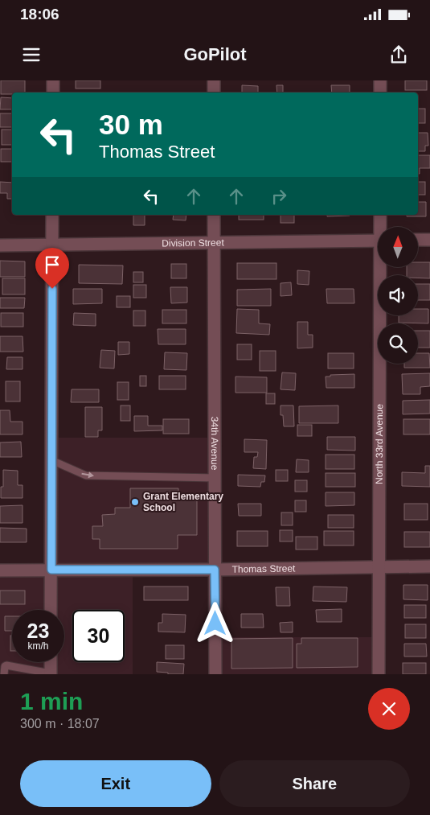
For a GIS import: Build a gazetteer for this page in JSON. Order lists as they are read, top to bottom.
{
  "streets": {
    "street": [
      "Division Street",
      "34th Avenue",
      "North 33rd Avenue",
      "Thomas Street"
    ]
  },
  "crossings": [
    ["Division Street", "34th Avenue"],
    ["34th Avenue", "Thomas Street"],
    ["North 33rd Avenue", "Thomas Street"]
  ],
  "places": ["Grant Elementary School"],
  "north": "top",
  "page": {
    "status": "18:06",
    "header": "GoPilot",
    "turn": ["30 m", "Thomas Street"],
    "speed": "23 km/h",
    "limit": "30",
    "heading": ["1 min", "300 m · 18:07"],
    "buttons": ["Exit", "Share"]
  }
}
